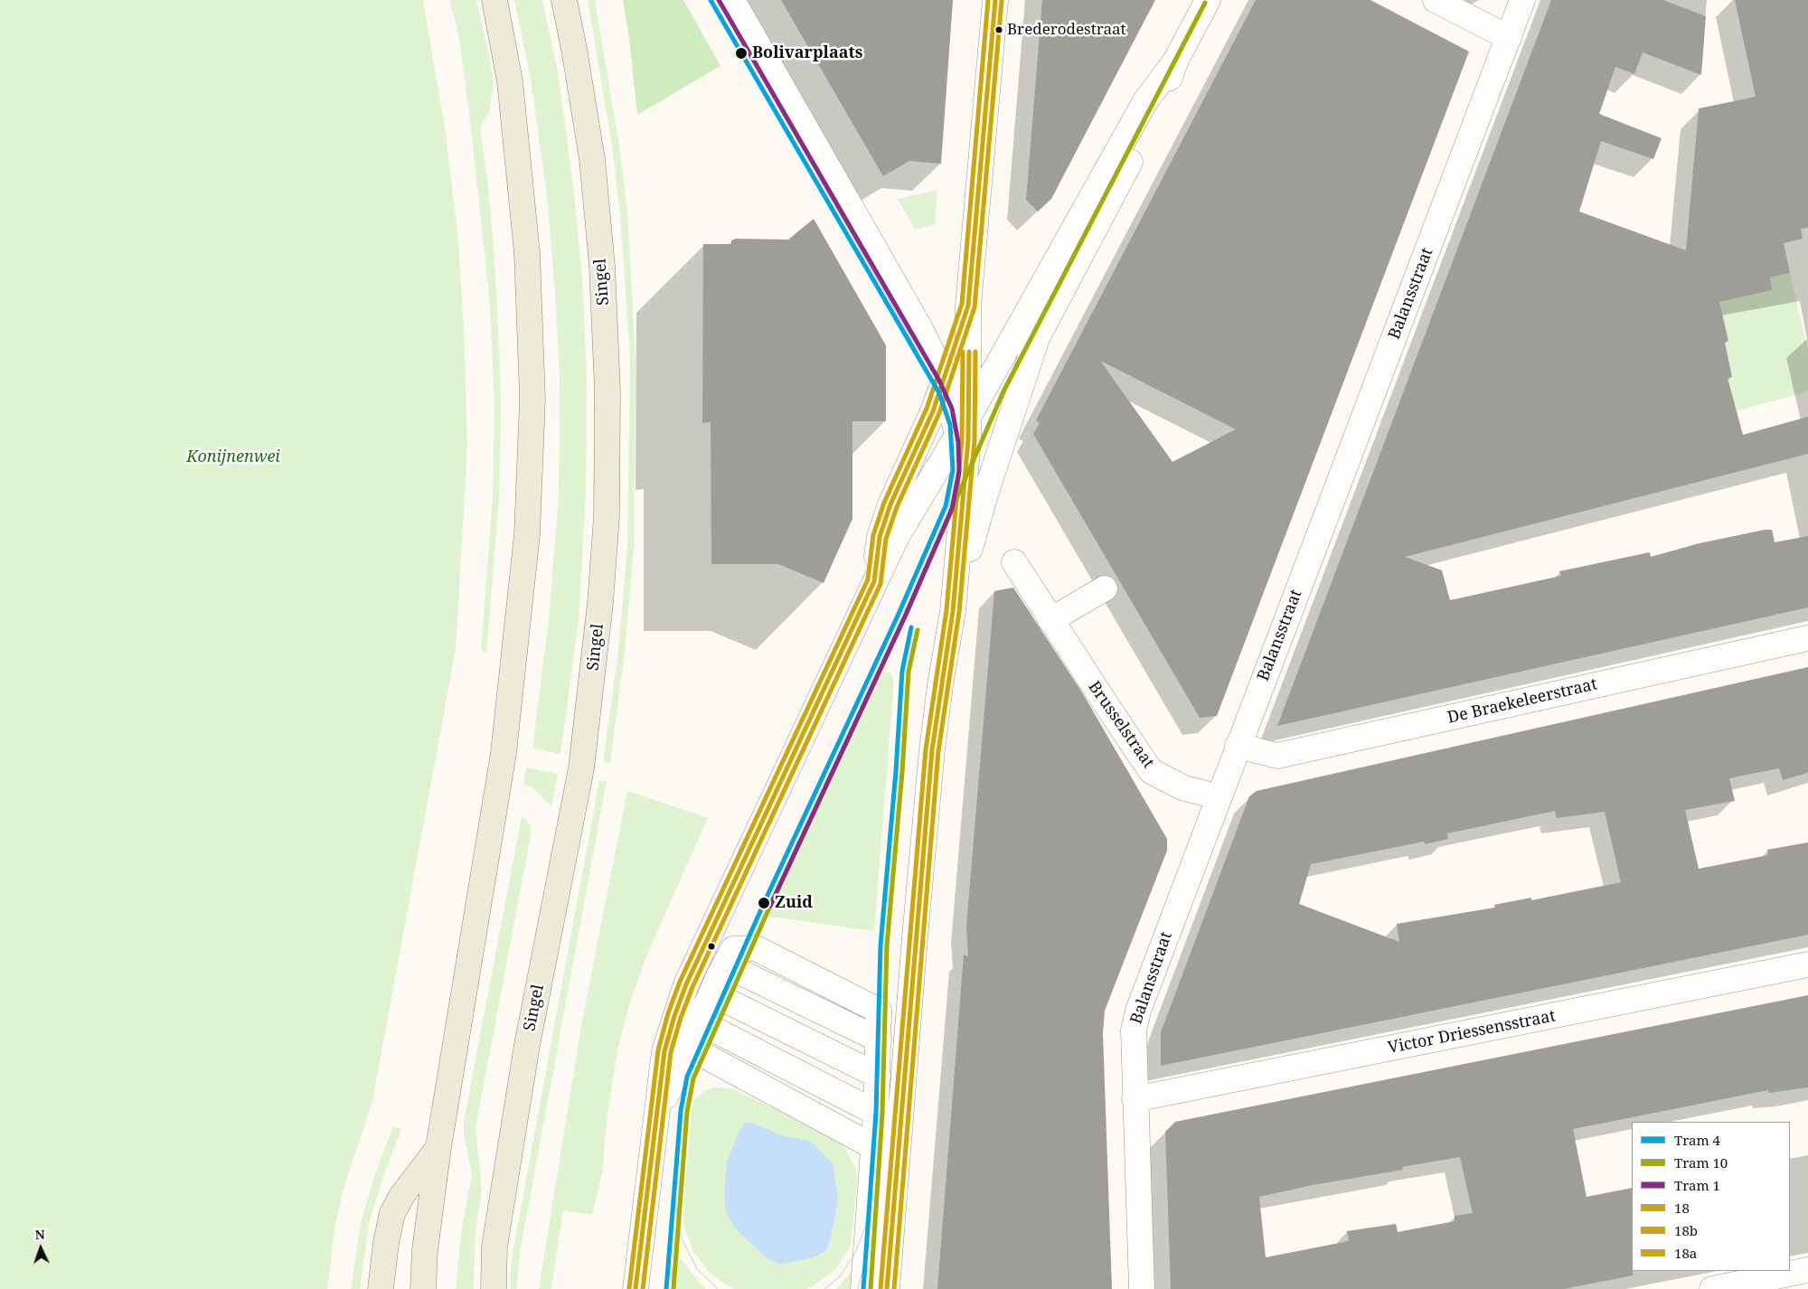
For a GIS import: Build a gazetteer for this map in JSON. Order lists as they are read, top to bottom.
{
  "streets": {
    "main road": ["Singel"],
    "street": [
      "Balansstraat",
      "De Braekeleerstraat",
      "Brusselstraat",
      "Victor Driessensstraat"
    ]
  },
  "crossings": [
    ["Balansstraat", "De Braekeleerstraat"],
    ["Balansstraat", "Brusselstraat"],
    ["Balansstraat", "Victor Driessensstraat"]
  ],
  "parks": ["Konijnenwei"],
  "places": ["Brederodestraat", "Bolivarplaats", "Zuid"],
  "lines": [
    "tram line 4",
    "tram line 1",
    "transit line 18",
    "transit line 18a",
    "transit line 18b",
    "tram line 10"
  ],
  "legend": [
    "Tram 4",
    "Tram 10",
    "Tram 1",
    "18",
    "18b",
    "18a"
  ],
  "north": "top"
}
